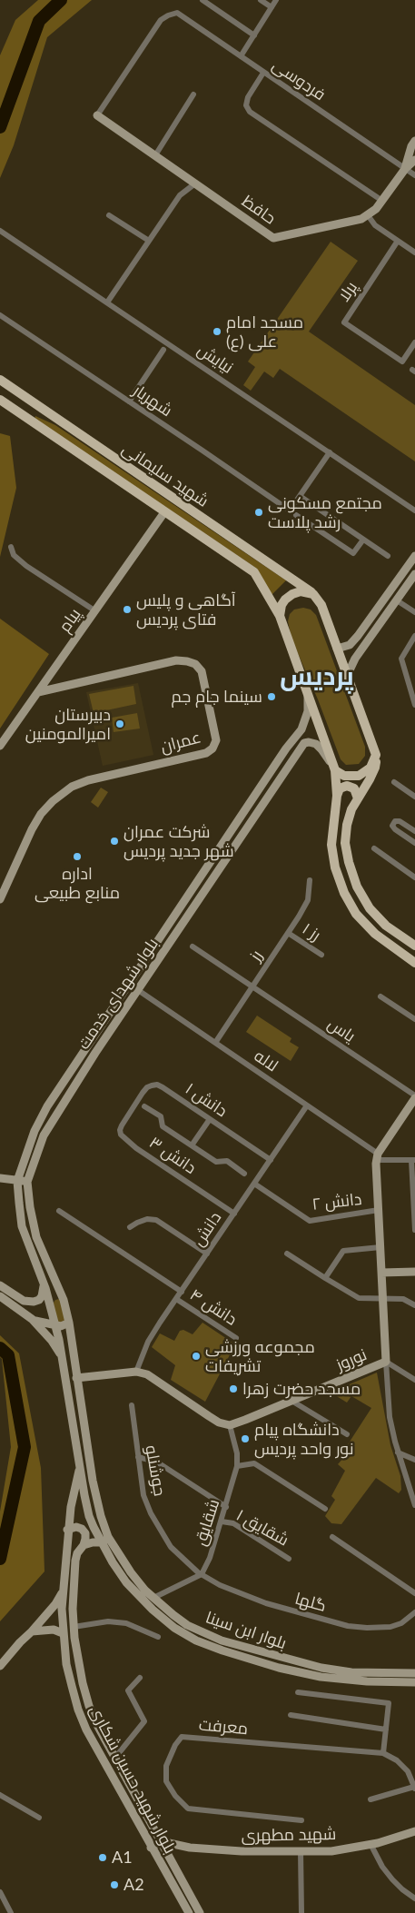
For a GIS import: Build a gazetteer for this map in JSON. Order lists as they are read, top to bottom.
{
  "streets": {
    "main road": [
      "حافظ",
      "شهید سلیمانی",
      "پیام",
      "عمران",
      "بلوار شهدای خدمت",
      "نوروز",
      "بلوار ابن سینا",
      "بلوار شهید حسین شکاری",
      "شهید مطهری"
    ],
    "street": [
      "فردوسی",
      "پرلا",
      "نیایش",
      "شهریار",
      "رز ۱",
      "رز",
      "یاس",
      "لاله",
      "دانش ۱",
      "دانش ۳",
      "دانش ۲",
      "دانش",
      "دانش ۴",
      "جوشنلو",
      "شقایق",
      "شقایق ۱",
      "گلها",
      "معرفت"
    ]
  },
  "crossings": [
    ["فردوسی", "حافظ"],
    ["پیام", "عمران"],
    ["رز ۱", "رز"],
    ["رز", "یاس"],
    ["رز", "لاله"],
    ["بلوار شهدای خدمت", "لاله"],
    ["بلوار شهدای خدمت", "بلوار ابن سینا"],
    ["لاله", "دانش"],
    ["لاله", "نوروز"],
    ["دانش ۱", "دانش ۳"],
    ["دانش ۱", "دانش"],
    ["دانش ۳", "دانش"],
    ["دانش ۲", "دانش"],
    ["دانش ۲", "نوروز"],
    ["دانش", "دانش ۴"],
    ["نوروز", "شقایق"],
    ["جوشنلو", "شقایق"],
    ["جوشنلو", "گلها"],
    ["شقایق", "شقایق ۱"],
    ["شقایق", "گلها"],
    ["بلوار ابن سینا", "بلوار شهید حسین شکاری"],
    ["بلوار شهید حسین شکاری", "شهید مطهری"]
  ],
  "districts": ["پردیس"],
  "places": [
    "مسجد امام علی (ع)",
    "مجتمع مسکونی رشد پلاست",
    "آگاهی و پلیس فتای پردیس",
    "سینما جام جم",
    "دبیرستان امیرالمومنین",
    "شرکت عمران شهر جدید پردیس",
    "اداره منابع طبیعی",
    "مجموعه ورزشی تشریفات",
    "مسجد حضرت زهرا",
    "دانشگاه پیام نور واحد پردیس",
    "A1",
    "A2"
  ]
}
